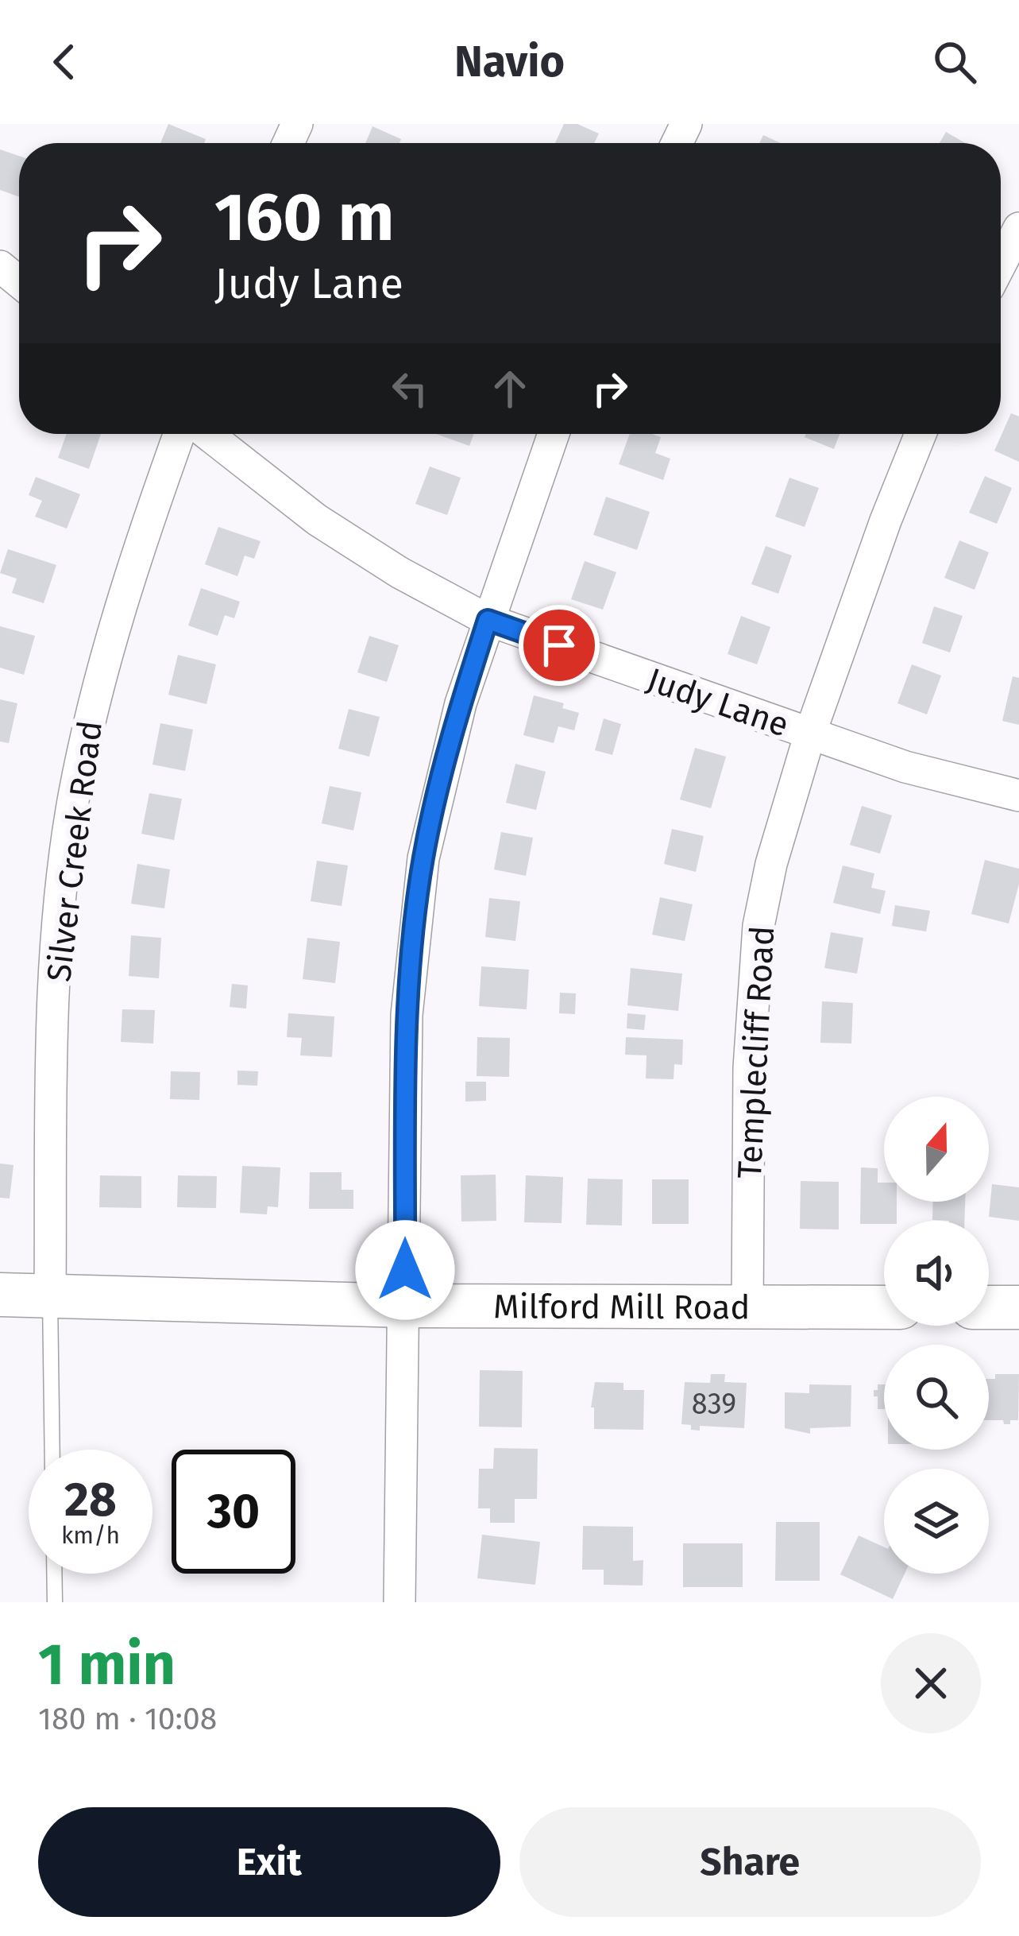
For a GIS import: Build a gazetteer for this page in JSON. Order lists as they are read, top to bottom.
{
  "streets": {
    "main road": ["Milford Mill Road"],
    "street": ["Judy Lane", "Silver Creek Road", "Templecliff Road"]
  },
  "crossings": [
    ["Judy Lane", "Templecliff Road"],
    ["Silver Creek Road", "Milford Mill Road"],
    ["Templecliff Road", "Milford Mill Road"]
  ],
  "house_numbers": ["839"],
  "north": "top",
  "page": {
    "header": "Navio",
    "turn": ["160 m", "Judy Lane"],
    "speed": "28 km/h",
    "limit": "30",
    "heading": ["1 min", "180 m · 10:08"],
    "buttons": ["Exit", "Share"]
  }
}
